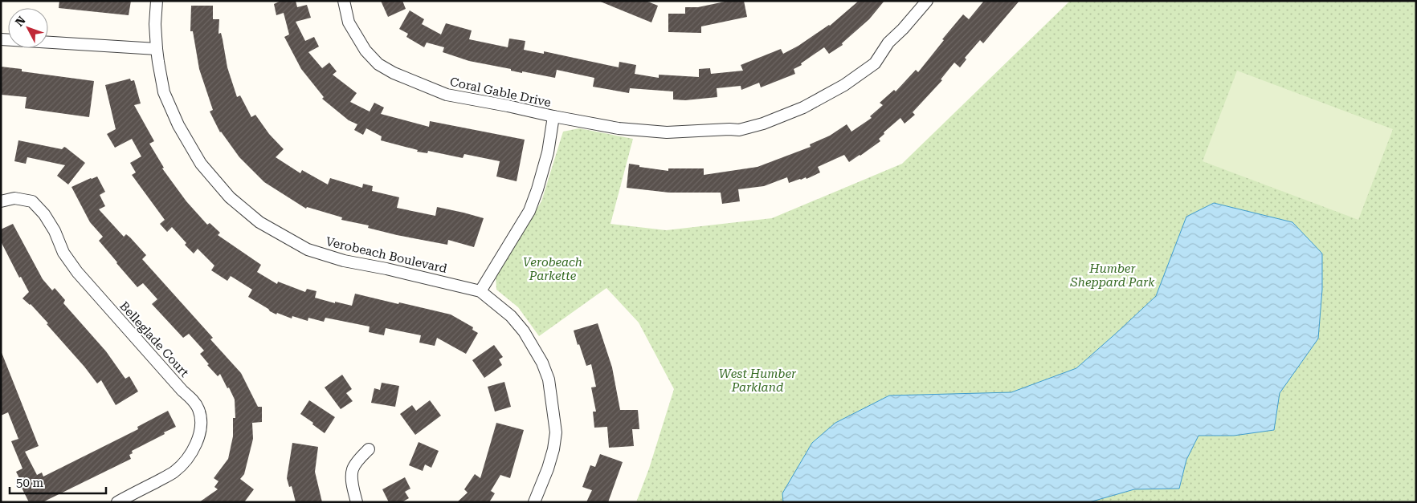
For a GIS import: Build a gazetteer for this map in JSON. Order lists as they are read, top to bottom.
{
  "streets": {
    "street": ["Coral Gable Drive", "Verobeach Boulevard", "Belleglade Court"]
  },
  "crossings": [
    ["Coral Gable Drive", "Verobeach Boulevard"]
  ],
  "parks": ["Verobeach Parkette", "Humber Sheppard Park", "West Humber Parkland"],
  "scale_bar": "50 m",
  "north": "top left"
}
